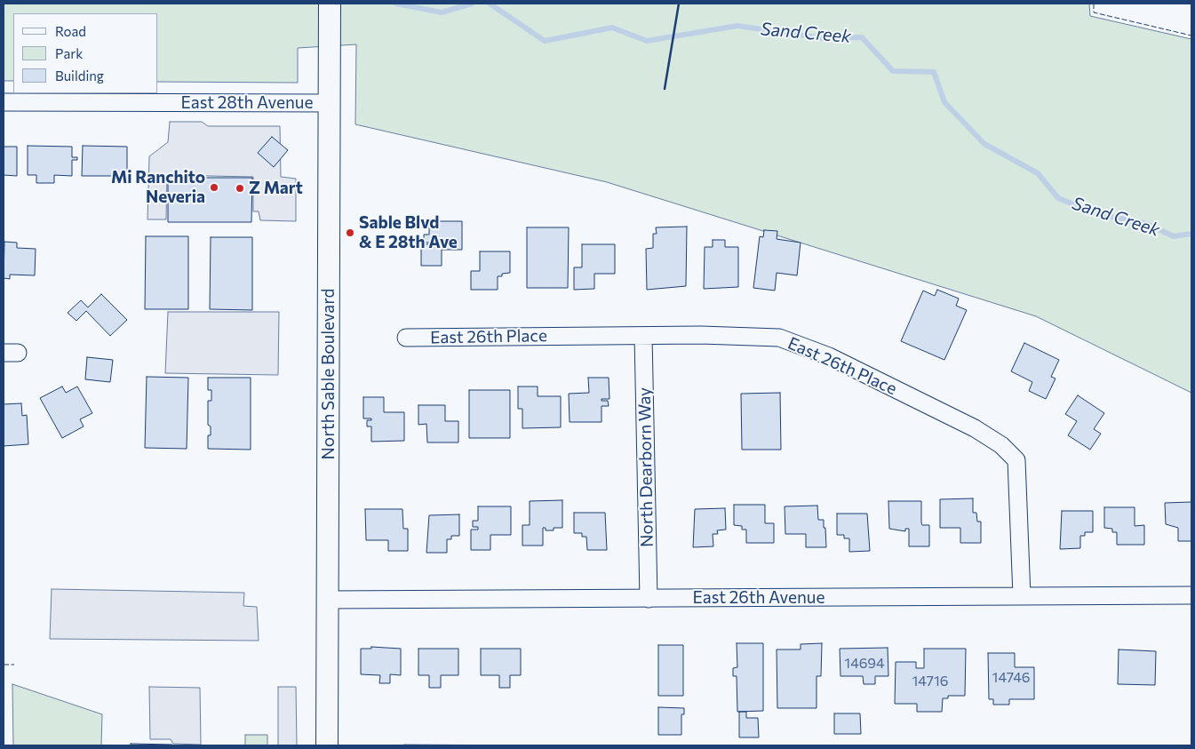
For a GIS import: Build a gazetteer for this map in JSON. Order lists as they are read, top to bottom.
{
  "streets": {
    "street": [
      "East 28th Avenue",
      "East 26th Place",
      "North Sable Boulevard",
      "North Dearborn Way",
      "East 26th Avenue"
    ]
  },
  "crossings": [
    ["East 28th Avenue", "North Sable Boulevard"],
    ["East 26th Place", "North Dearborn Way"],
    ["East 26th Place", "East 26th Avenue"],
    ["North Sable Boulevard", "East 26th Avenue"],
    ["North Dearborn Way", "East 26th Avenue"]
  ],
  "water": ["Sand Creek"],
  "places": ["Mi Ranchito Neveria", "Z Mart", "Sable Blvd & E 28th Ave"],
  "house_numbers": ["14694", "14746", "14716"],
  "legend": ["Road", "Park", "Building"]
}
